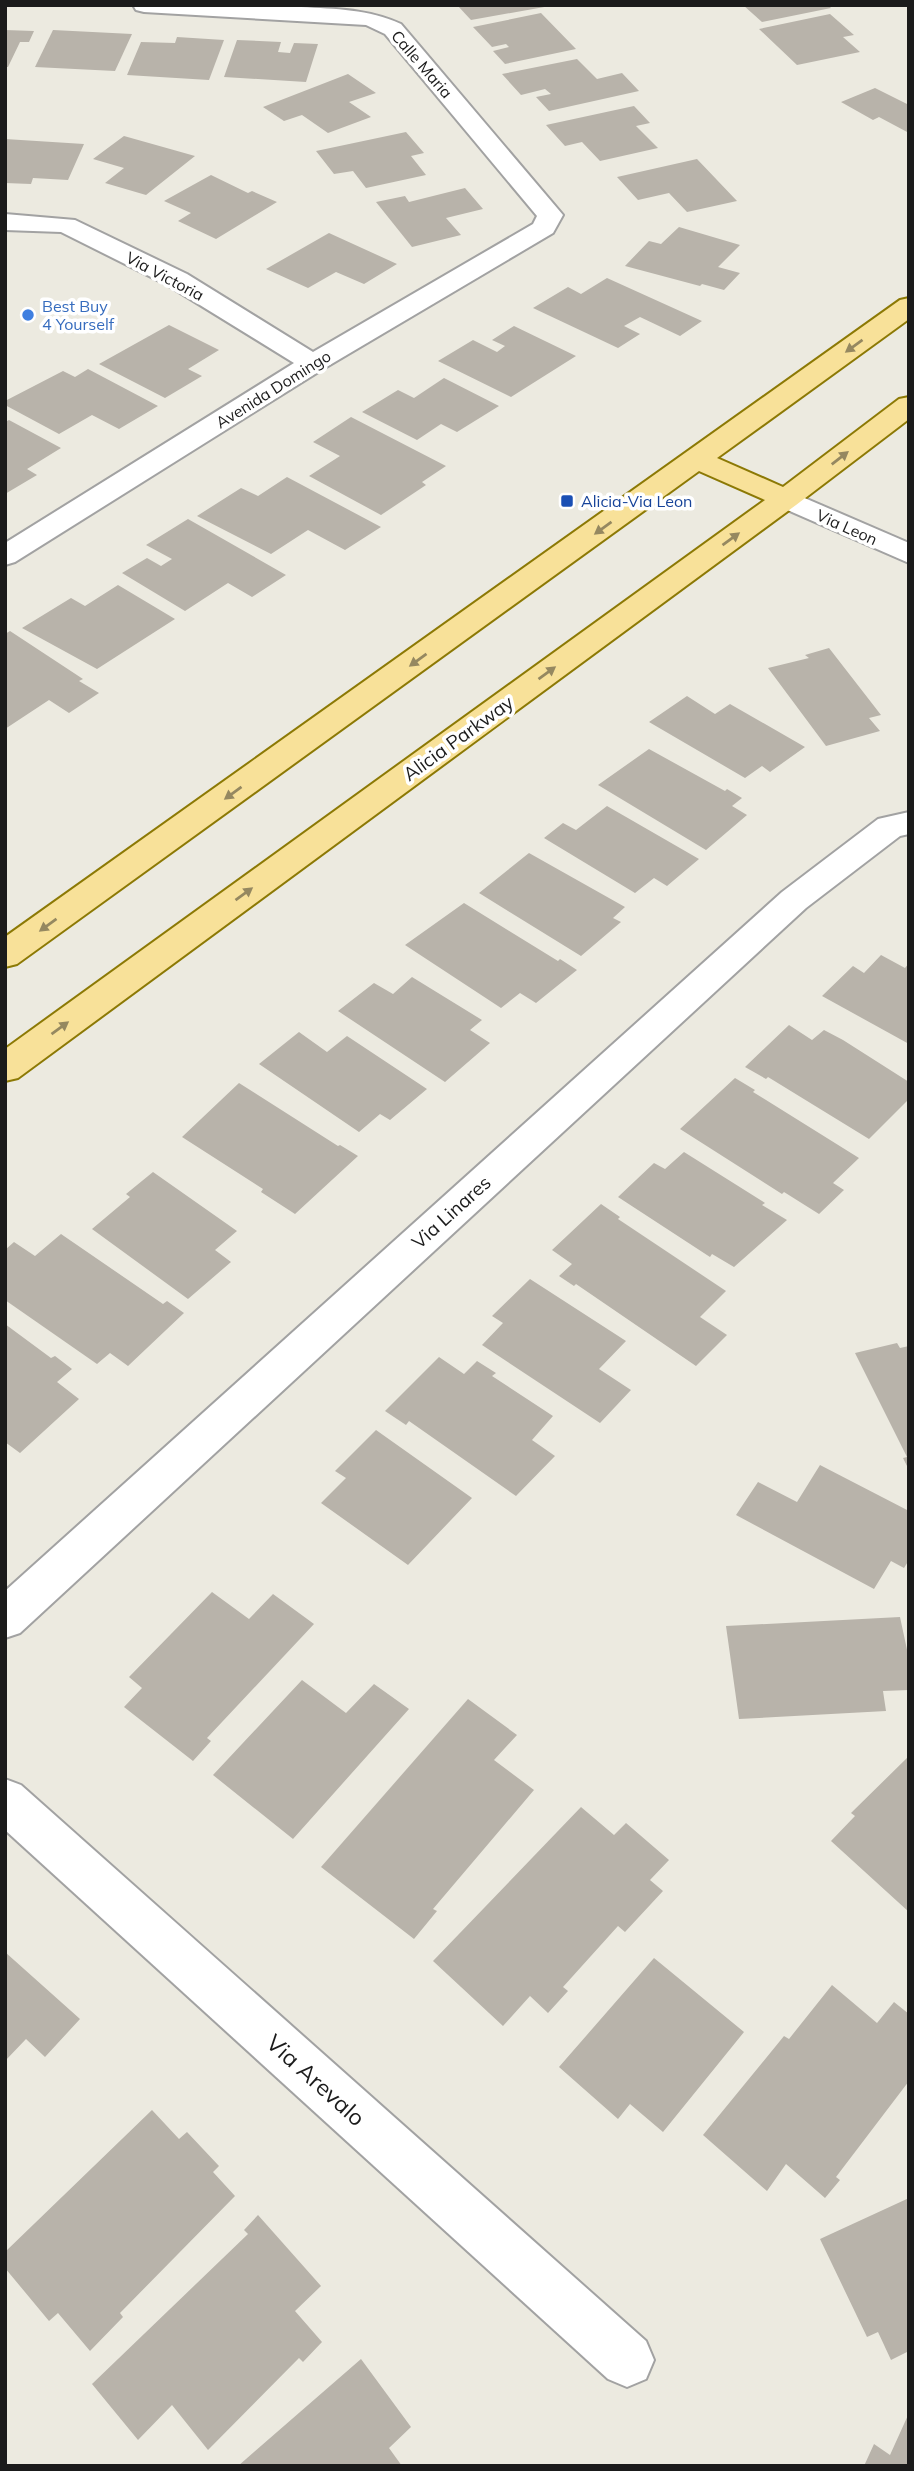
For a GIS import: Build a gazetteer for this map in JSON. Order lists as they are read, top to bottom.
{
  "streets": {
    "main road": ["Alicia Parkway"],
    "street": [
      "Calle Maria",
      "Via Victoria",
      "Avenida Domingo",
      "Via Leon",
      "Via Linares",
      "Via Arevalo"
    ]
  },
  "crossings": [
    ["Calle Maria", "Avenida Domingo"],
    ["Via Victoria", "Avenida Domingo"],
    ["Via Leon", "Alicia Parkway"]
  ],
  "places": {
    "other": ["Best Buy 4 Yourself"],
    "transit": ["Alicia-Via Leon"]
  }
}
